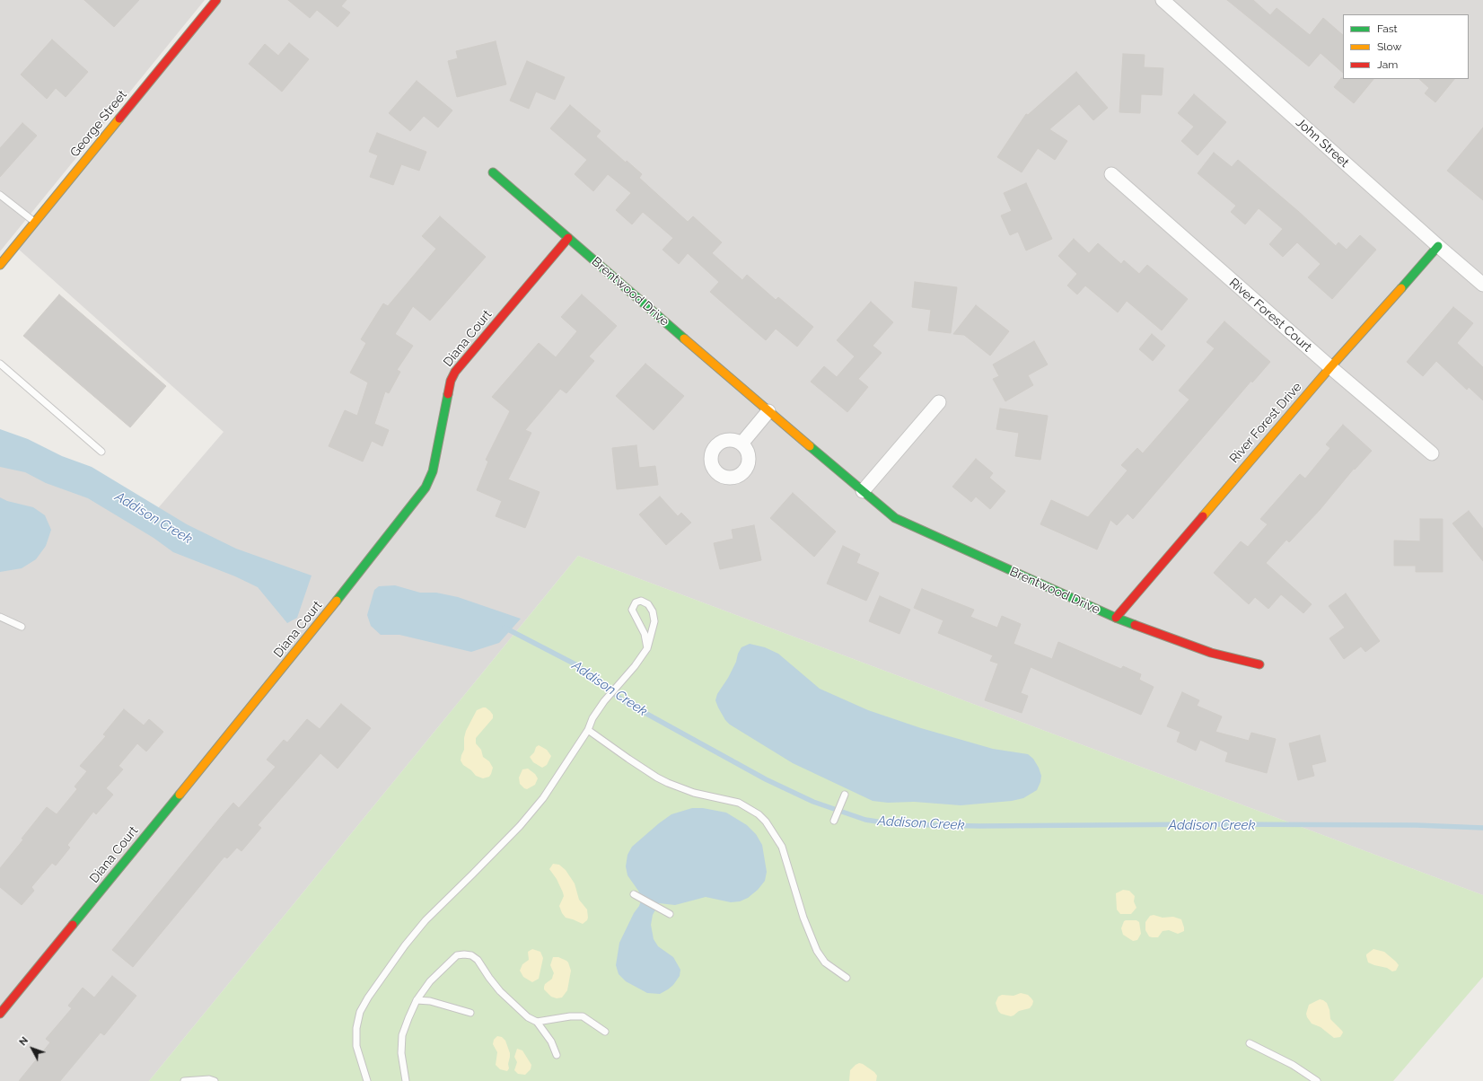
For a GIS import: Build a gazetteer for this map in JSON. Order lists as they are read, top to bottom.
{
  "streets": {
    "street": [
      "George Street",
      "John Street",
      "Brentwood Drive",
      "River Forest Court",
      "Diana Court",
      "River Forest Drive"
    ]
  },
  "crossings": [
    ["John Street", "River Forest Drive"],
    ["Brentwood Drive", "Diana Court"],
    ["Brentwood Drive", "River Forest Drive"],
    ["River Forest Court", "River Forest Drive"]
  ],
  "water": ["Addison Creek"],
  "legend": ["Fast", "Slow", "Jam"],
  "north": "top left"
}
